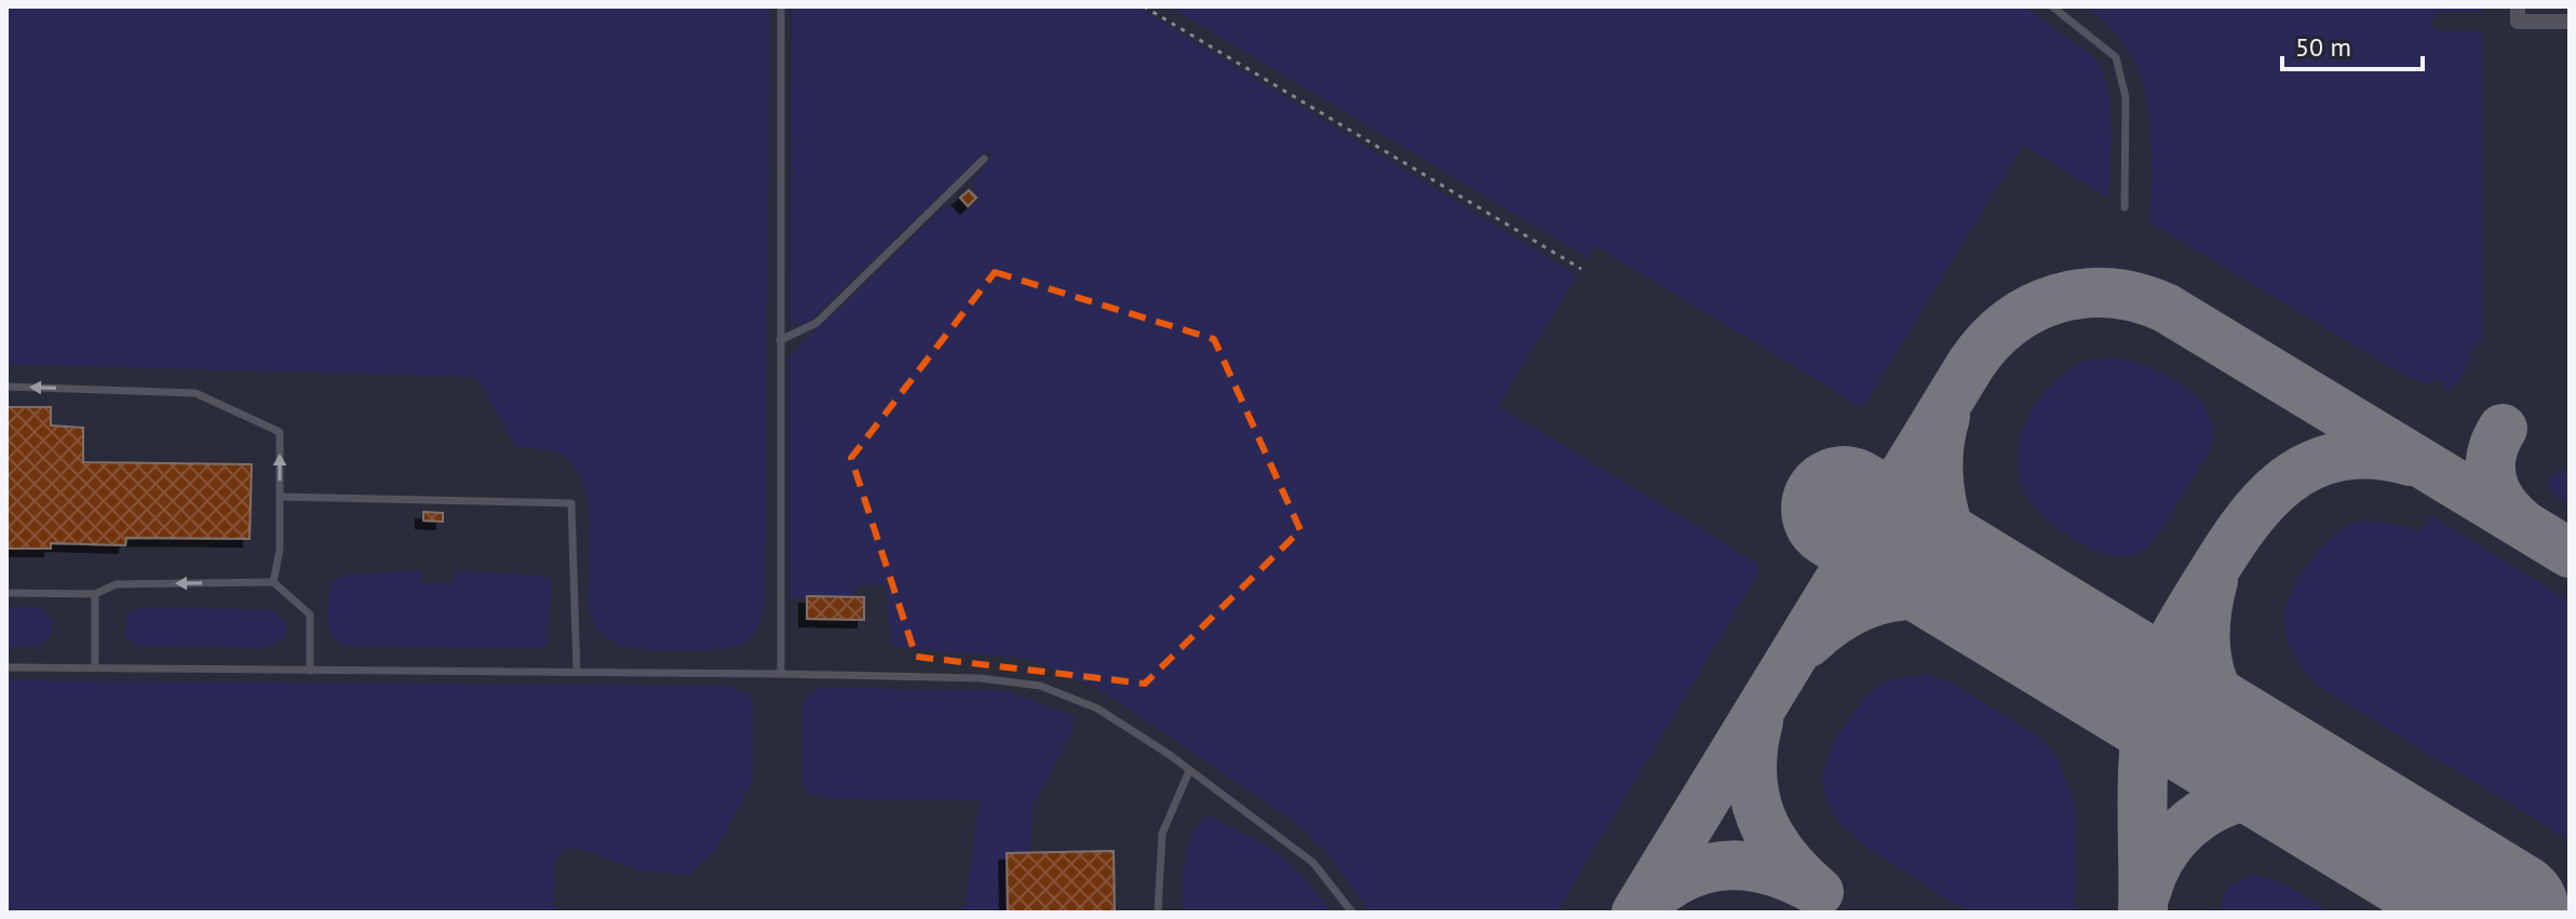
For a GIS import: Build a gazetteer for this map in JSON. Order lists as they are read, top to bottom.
{
  "scale_bar": "50 m"
}
